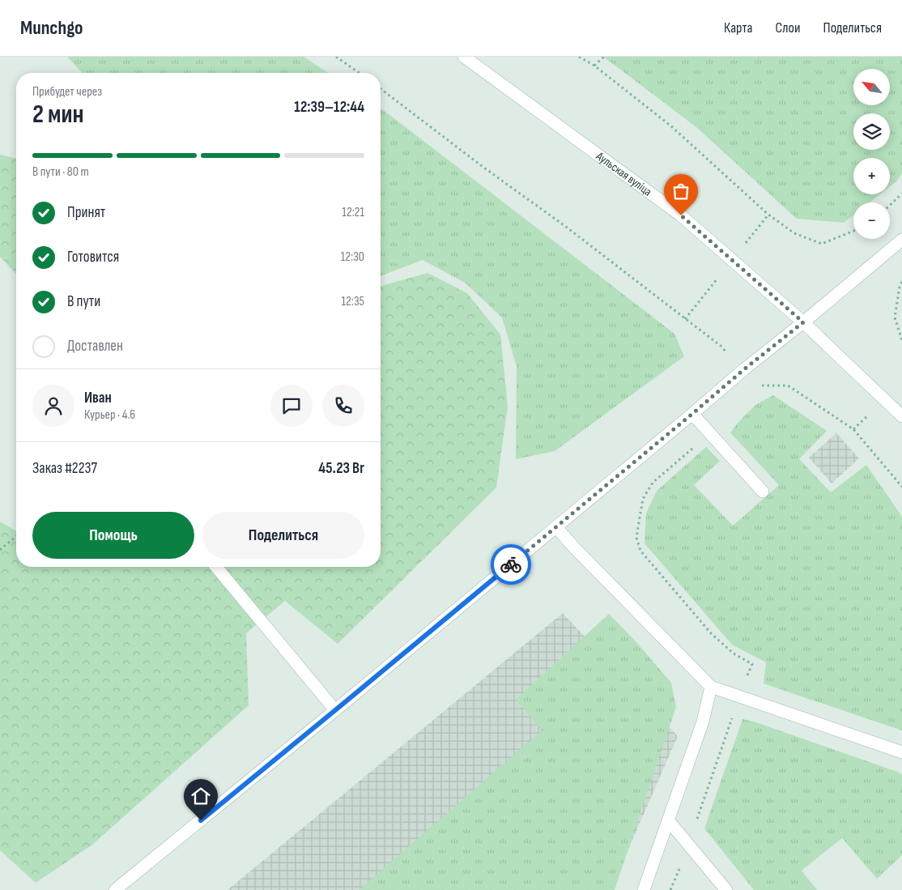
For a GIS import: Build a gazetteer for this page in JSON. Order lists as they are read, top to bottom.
{
  "streets": {
    "street": ["Аульская вуліца"]
  },
  "north": "top left",
  "page": {
    "header": "Munchgo",
    "nav": ["Карта", "Слои", "Поделиться"],
    "map_buttons": ["+", "−"],
    "heading": ["2 мин", "Прибудет через", "12:39–12:44"],
    "panel": [
      "Иван",
      "Курьер · 4.6",
      "Заказ #2237",
      "45.23 Br"
    ],
    "bar": "В пути · 80 m",
    "list": [
      ["Принят", "12:21"],
      ["Готовится", "12:30"],
      ["В пути", "12:35"],
      "Доставлен"
    ],
    "buttons": ["Помощь", "Поделиться"]
  }
}
